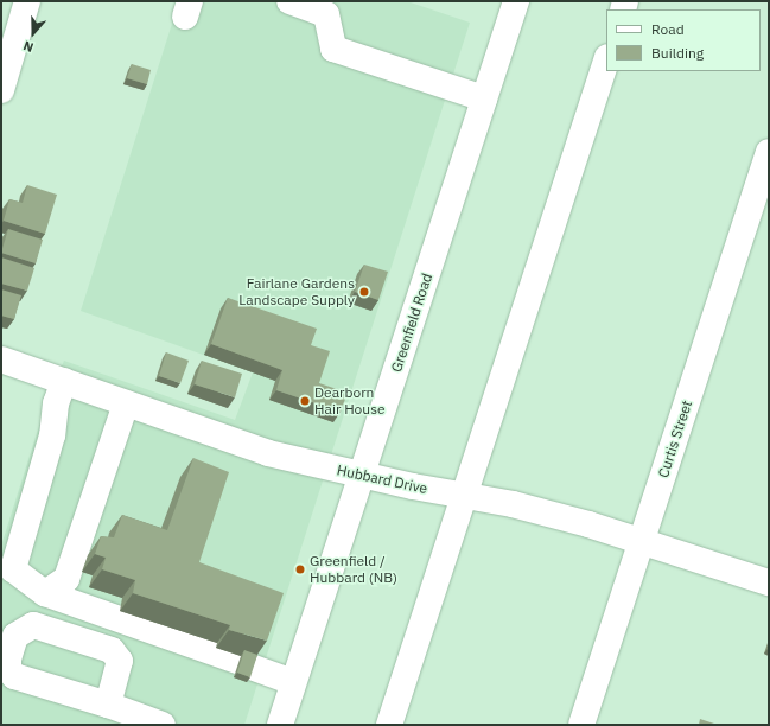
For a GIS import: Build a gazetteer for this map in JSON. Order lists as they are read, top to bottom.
{
  "streets": {
    "street": ["Greenfield Road", "Curtis Street", "Hubbard Drive"]
  },
  "crossings": [
    ["Greenfield Road", "Hubbard Drive"],
    ["Curtis Street", "Hubbard Drive"]
  ],
  "places": ["Fairlane Gardens Landscape Supply", "Dearborn Hair House", "Greenfield / Hubbard (NB)"],
  "legend": ["Road", "Building"],
  "north": "bottom"
}
